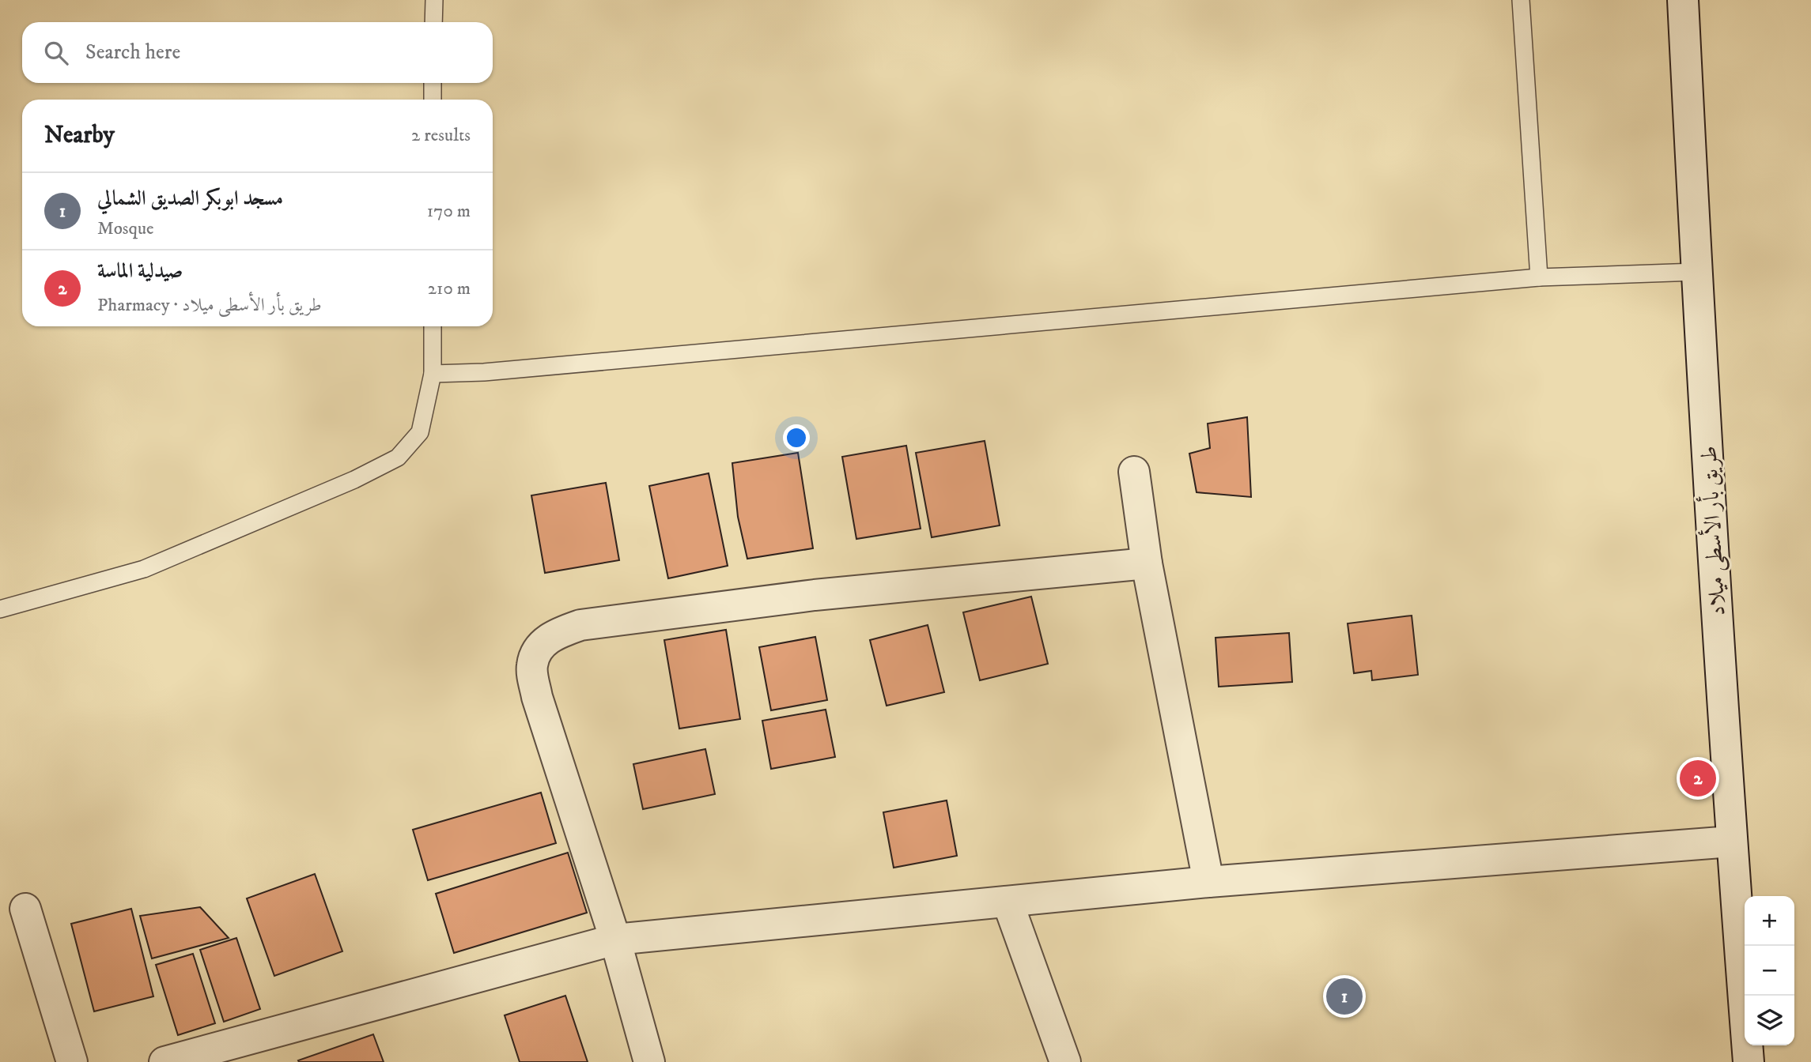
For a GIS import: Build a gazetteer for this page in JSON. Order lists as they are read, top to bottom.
{
  "streets": {
    "street": ["طريق بأر الأسطى ميلاد"]
  },
  "page": {
    "search": "Search here",
    "heading": ["Nearby", "2 results"],
    "list": [
      {
        "mark": "1",
        "name": "مسجد ابوبكر الصديق الشمالي",
        "note": "Mosque",
        "value": "170 m"
      },
      {
        "mark": "2",
        "name": "صيدلية الماسة",
        "note": "Pharmacy · طريق بأر الأسطى ميلاد",
        "value": "210 m"
      }
    ],
    "pins": ["2", "1"],
    "map_buttons": ["+", "−"]
  }
}
